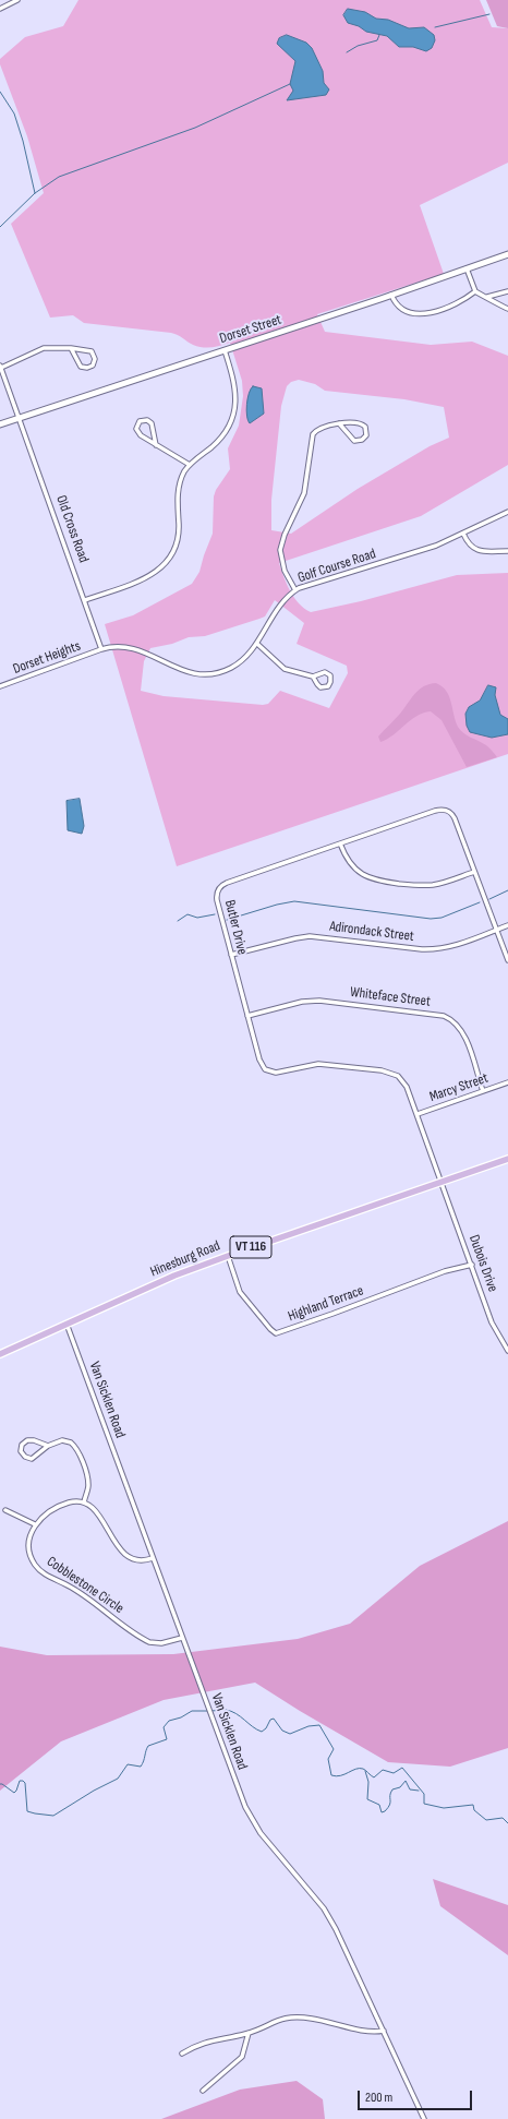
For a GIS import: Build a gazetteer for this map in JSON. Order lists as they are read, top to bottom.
{
  "streets": {
    "main road": ["VT 116", "Hinesburg Road"],
    "street": [
      "Dorset Street",
      "Old Cross Road",
      "Golf Course Road",
      "Dorset Heights",
      "Butler Drive",
      "Adirondack Street",
      "Whiteface Street",
      "Marcy Street",
      "Dubois Drive",
      "Highland Terrace",
      "Van Sicklen Road",
      "Cobblestone Circle"
    ]
  },
  "crossings": [
    ["Dorset Street", "Old Cross Road"],
    ["Old Cross Road", "Golf Course Road"],
    ["Old Cross Road", "Dorset Heights"],
    ["Golf Course Road", "Dorset Heights"],
    ["Butler Drive", "Adirondack Street"],
    ["Butler Drive", "Whiteface Street"],
    ["Butler Drive", "Marcy Street"],
    ["Butler Drive", "Hinesburg Road"],
    ["Butler Drive", "Dubois Drive"],
    ["Whiteface Street", "Marcy Street"],
    ["Hinesburg Road", "Dubois Drive"],
    ["Hinesburg Road", "Highland Terrace"],
    ["Hinesburg Road", "Van Sicklen Road"],
    ["Dubois Drive", "Highland Terrace"],
    ["Van Sicklen Road", "Cobblestone Circle"]
  ],
  "scale_bar": "200 m"
}
